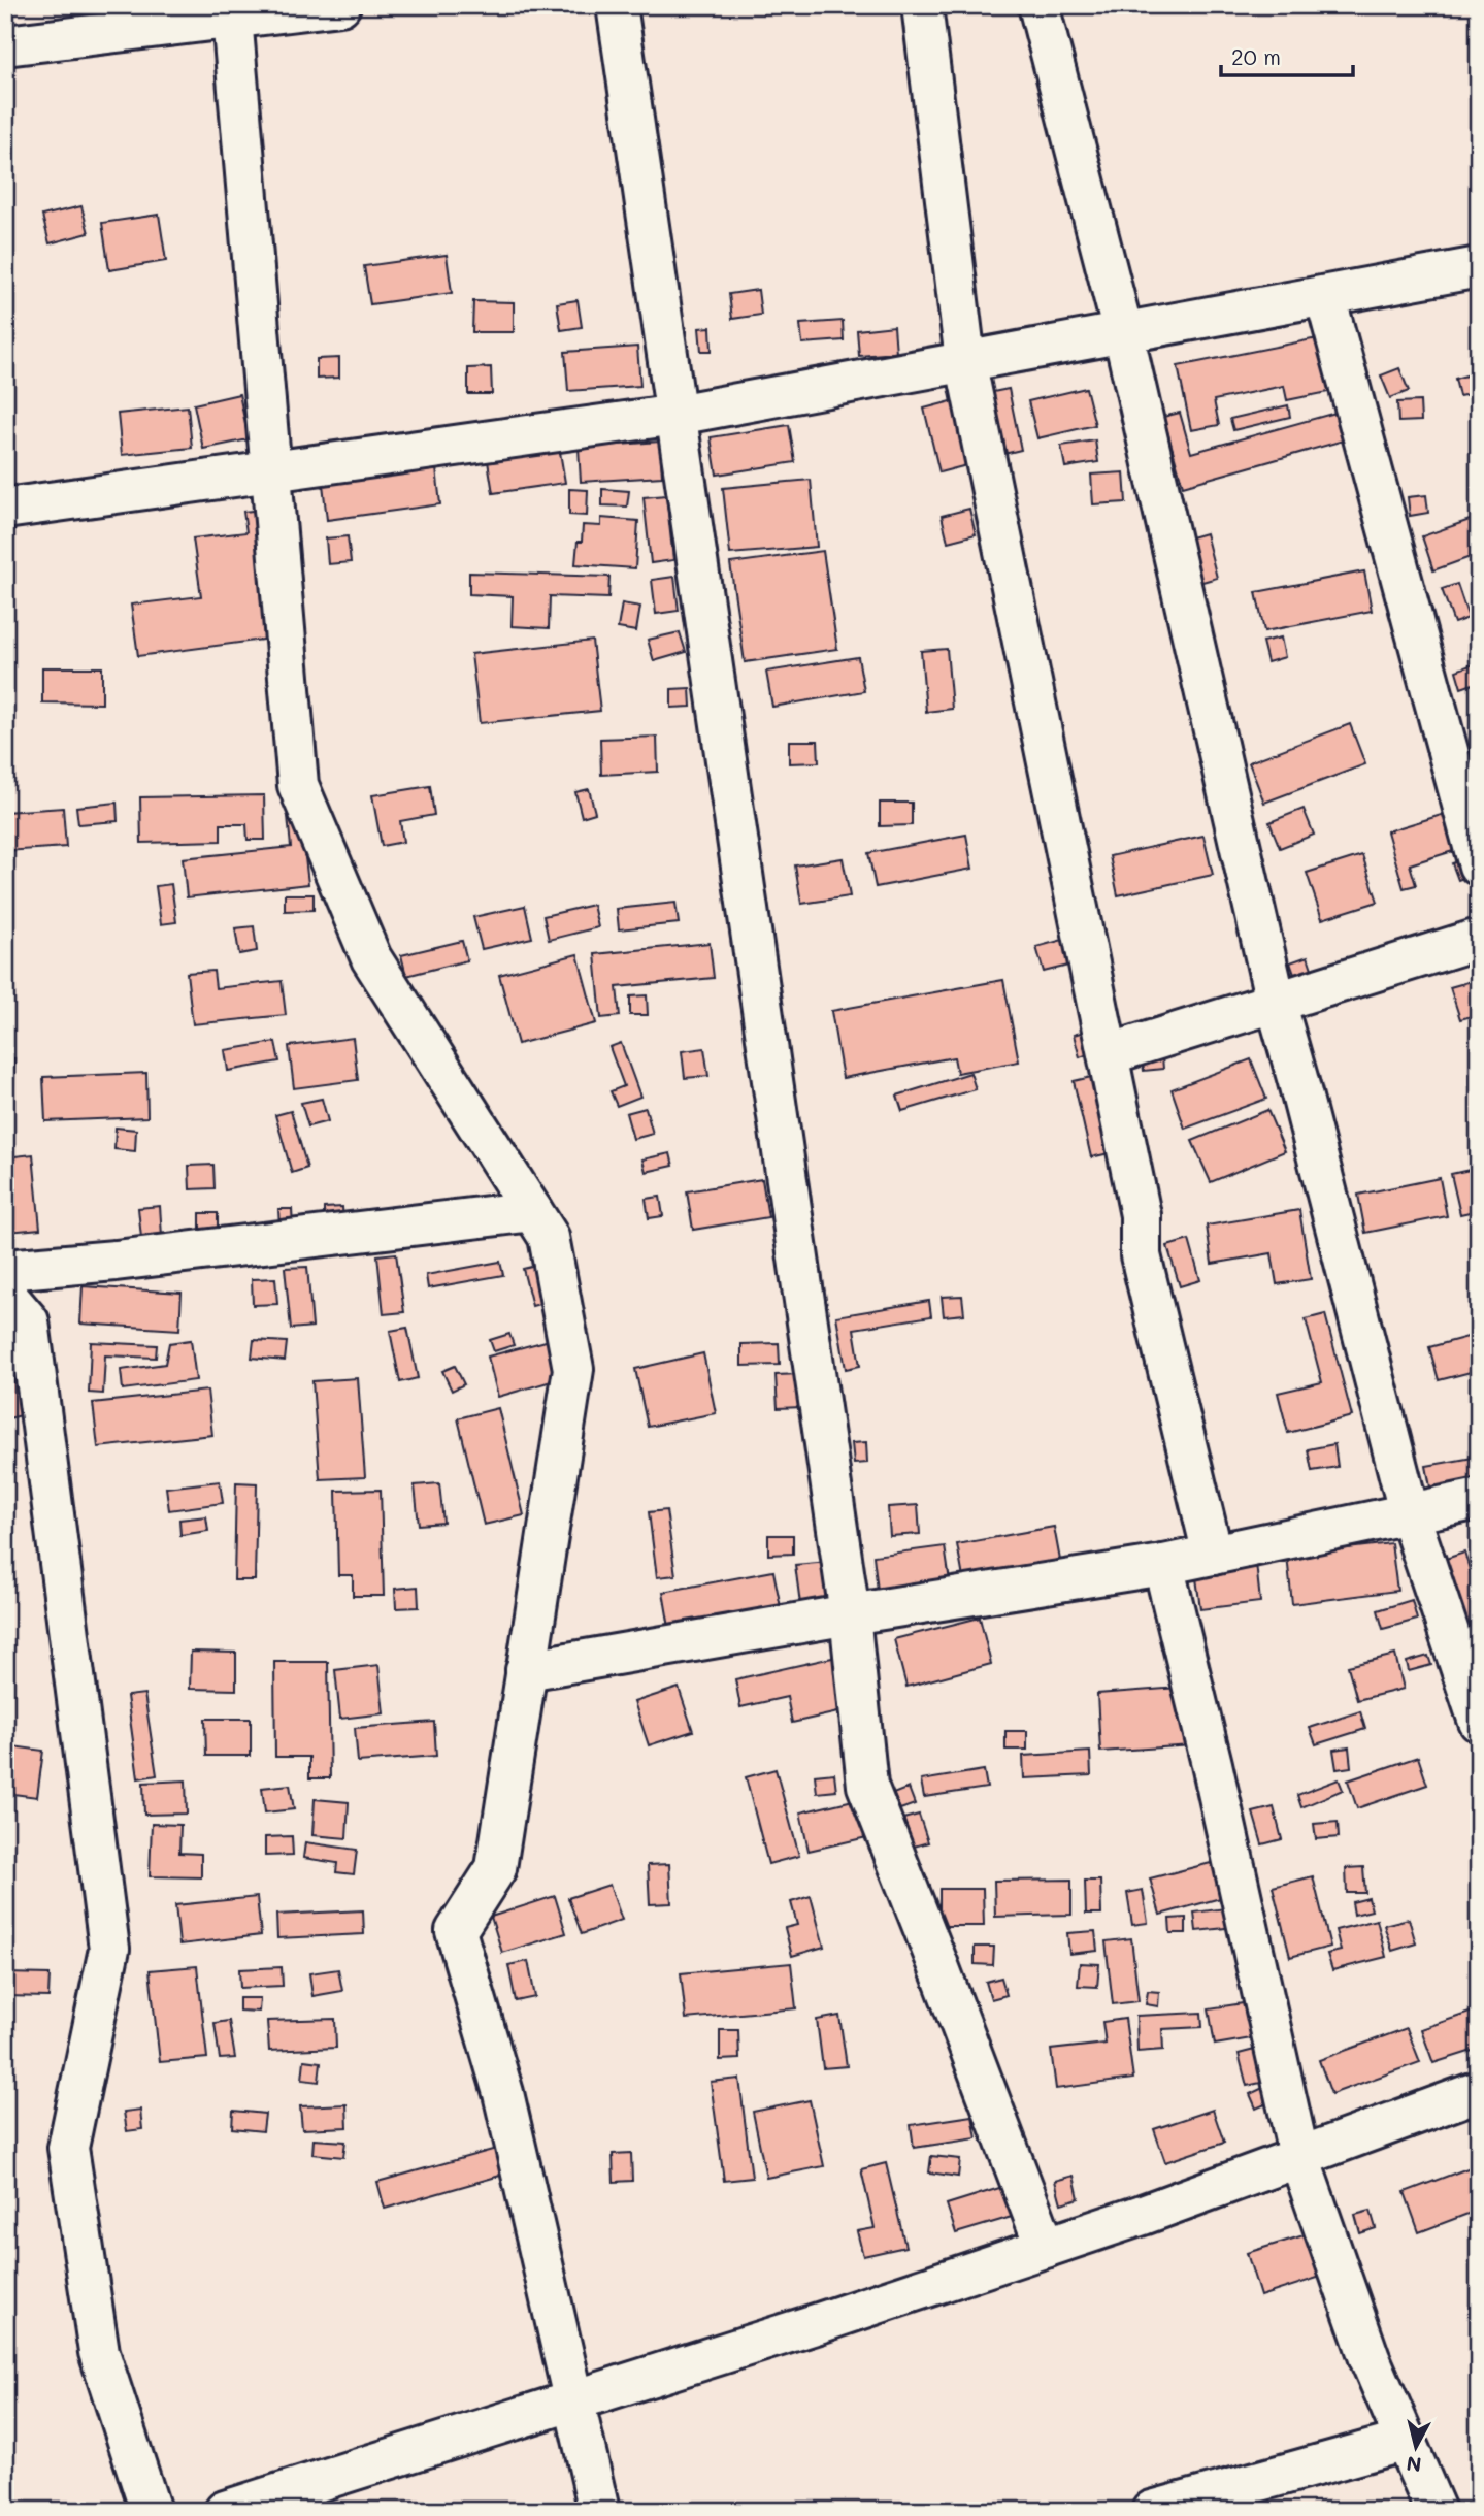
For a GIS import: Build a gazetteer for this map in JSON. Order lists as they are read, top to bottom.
{
  "scale_bar": "20 m",
  "north": "bottom"
}
